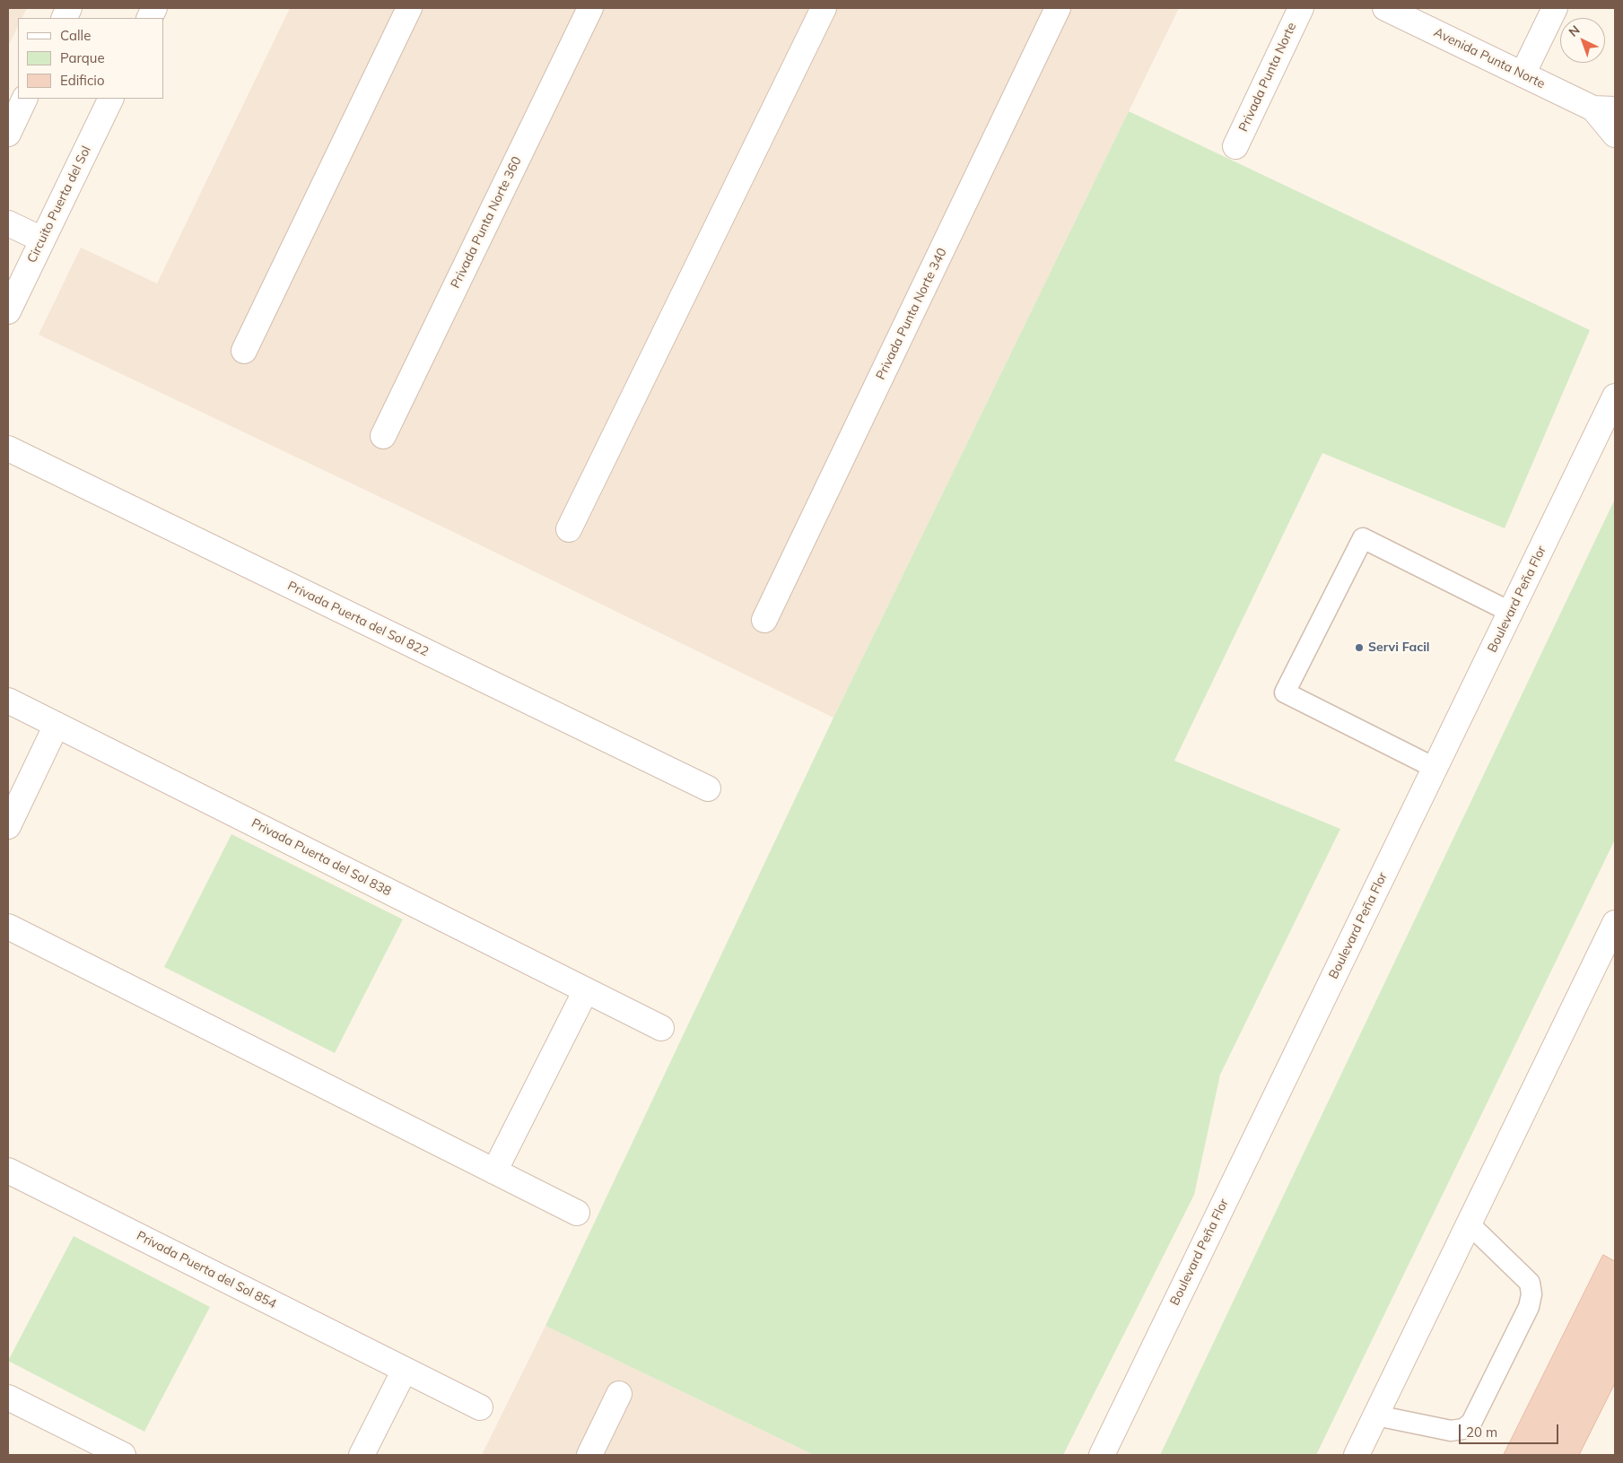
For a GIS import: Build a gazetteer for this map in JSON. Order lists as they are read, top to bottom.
{
  "streets": {
    "street": [
      "Avenida Punta Norte",
      "Privada Punta Norte",
      "Circuito Puerta del Sol",
      "Privada Punta Norte 360",
      "Privada Punta Norte 340",
      "Boulevard Peña Flor",
      "Privada Puerta del Sol 822",
      "Privada Puerta del Sol 838",
      "Privada Puerta del Sol 854"
    ]
  },
  "places": ["Servi Facil"],
  "legend": ["Calle", "Parque", "Edificio"],
  "scale_bar": "20 m",
  "north": "top left"
}
